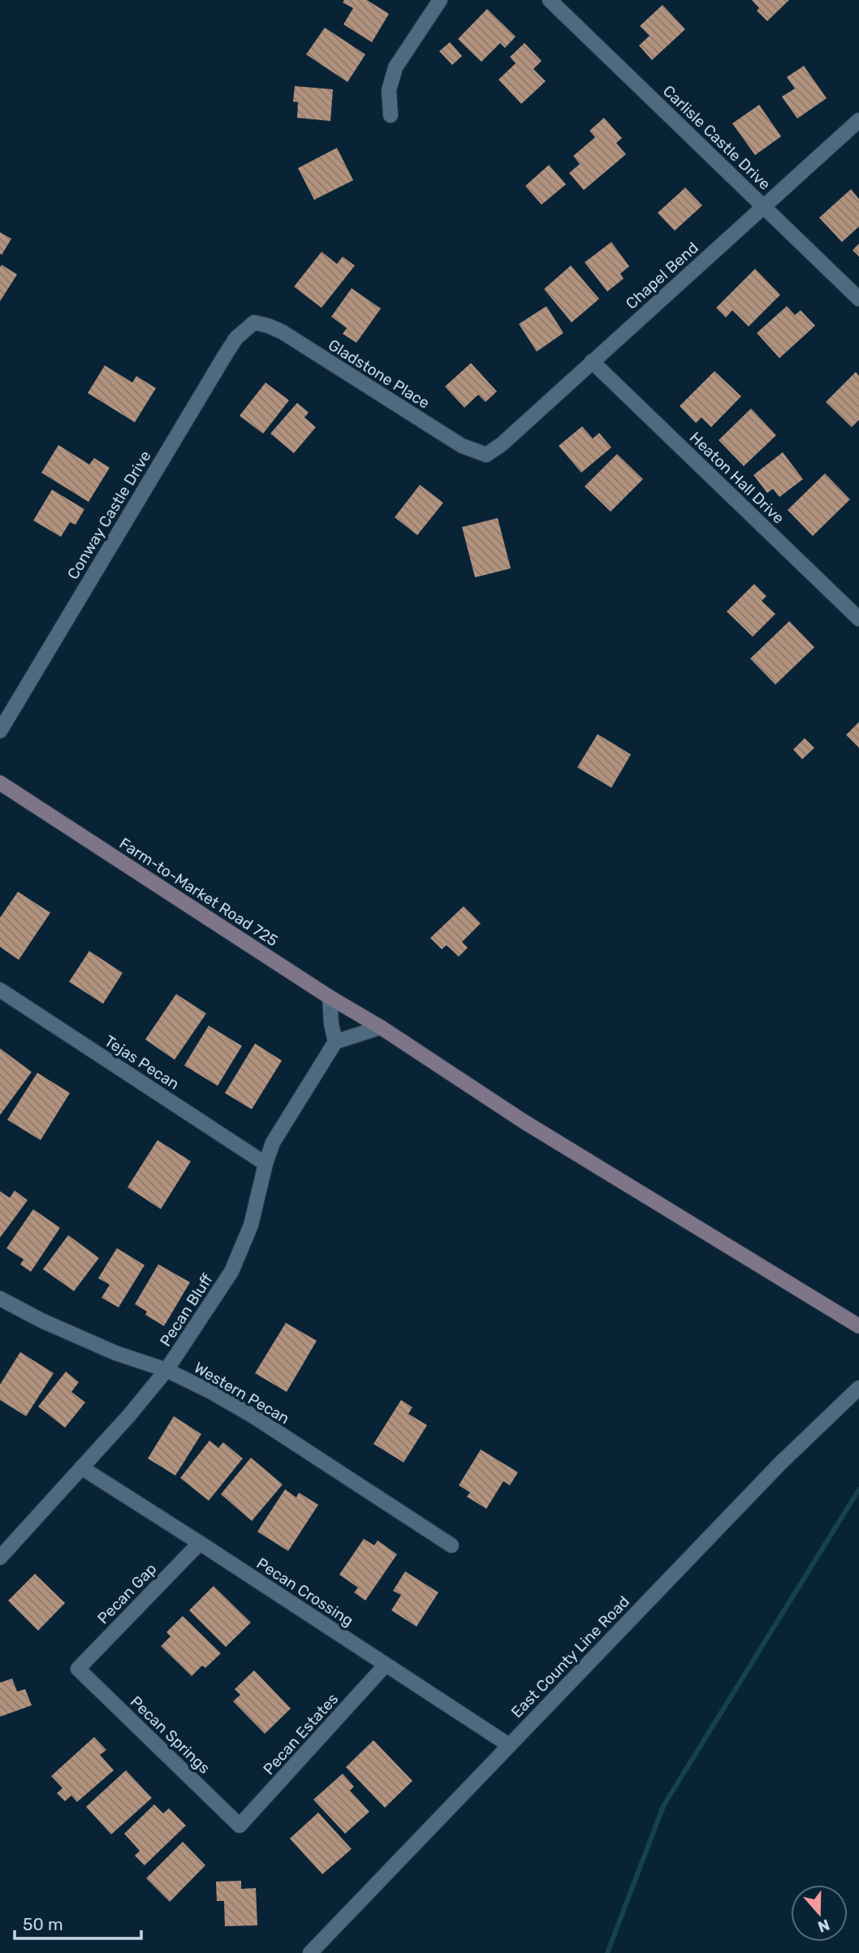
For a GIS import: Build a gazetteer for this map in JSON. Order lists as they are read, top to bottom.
{
  "streets": {
    "main road": ["Farm-to-Market Road 725"],
    "street": [
      "Carlisle Castle Drive",
      "Chapel Bend",
      "Gladstone Place",
      "Heaton Hall Drive",
      "Conway Castle Drive",
      "Tejas Pecan",
      "Pecan Bluff",
      "Western Pecan",
      "Pecan Crossing",
      "Pecan Gap",
      "East County Line Road",
      "Pecan Estates",
      "Pecan Springs"
    ]
  },
  "crossings": [
    ["Carlisle Castle Drive", "Chapel Bend"],
    ["Chapel Bend", "Gladstone Place"],
    ["Chapel Bend", "Heaton Hall Drive"],
    ["Gladstone Place", "Conway Castle Drive"],
    ["Tejas Pecan", "Pecan Bluff"],
    ["Pecan Bluff", "Western Pecan"],
    ["Pecan Bluff", "Pecan Crossing"],
    ["Pecan Crossing", "Pecan Gap"],
    ["Pecan Crossing", "East County Line Road"],
    ["Pecan Crossing", "Pecan Estates"],
    ["Pecan Gap", "Pecan Springs"],
    ["Pecan Estates", "Pecan Springs"]
  ],
  "scale_bar": "50 m",
  "north": "bottom"
}
